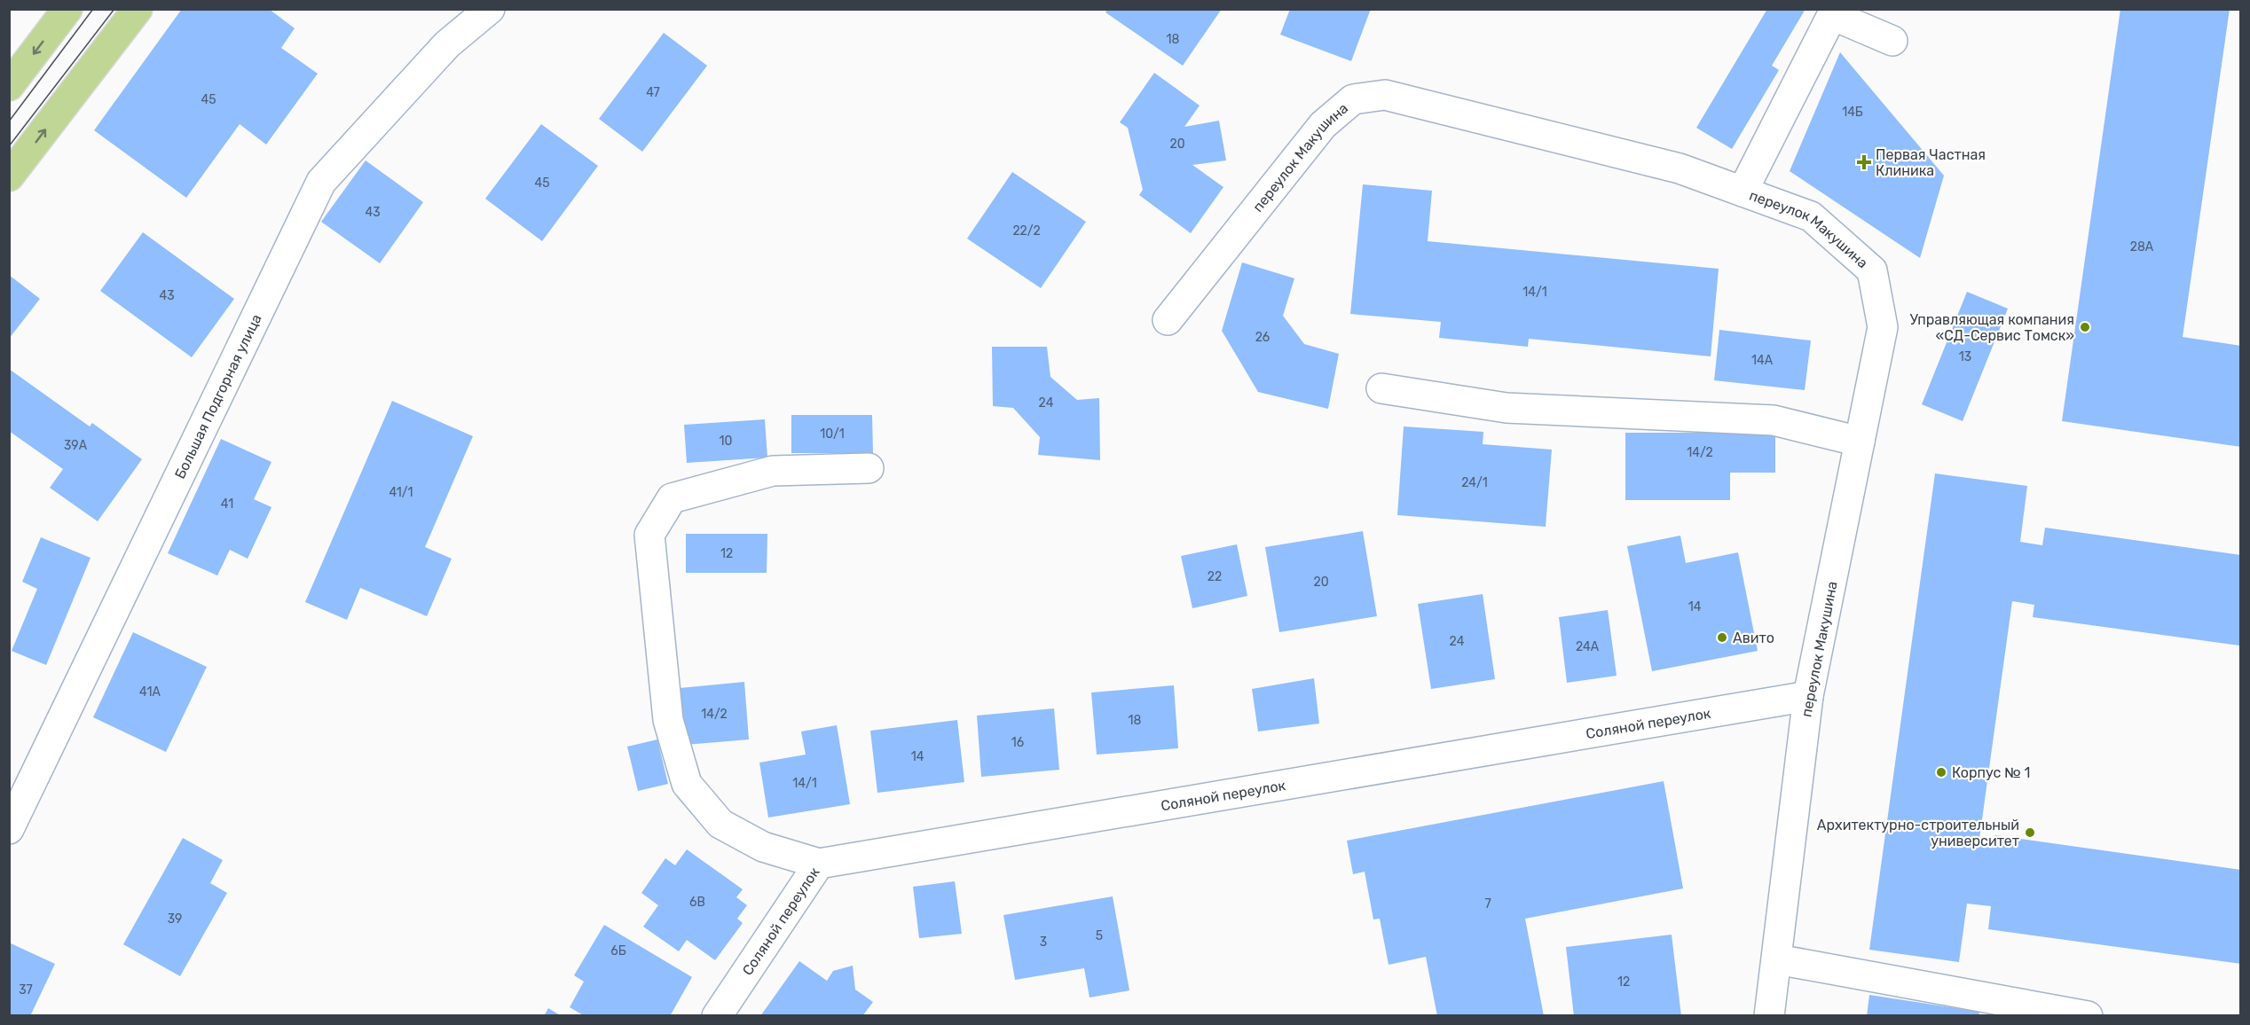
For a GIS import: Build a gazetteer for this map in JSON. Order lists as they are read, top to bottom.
{
  "streets": {
    "street": ["переулок Макушина", "Большая Подгорная улица", "Соляной переулок"]
  },
  "crossings": [
    ["переулок Макушина", "Соляной переулок"]
  ],
  "places": {
    "health": ["Первая Частная Клиника"],
    "other": [
      "Управляющая компания «СД-Сервис Томск»",
      "Авито",
      "Корпус № 1",
      "Архитектурно-строительный университет"
    ]
  },
  "house_numbers": [
    "18",
    "47",
    "45",
    "14Б",
    "20",
    "45",
    "43",
    "22/2",
    "28А",
    "14/1",
    "43",
    "26",
    "13",
    "14А",
    "24",
    "10/1",
    "10",
    "39А",
    "14/2",
    "24/1",
    "41/1",
    "41",
    "12",
    "22",
    "20",
    "14",
    "24",
    "24А",
    "41А",
    "14/2",
    "18",
    "16",
    "14",
    "14/1",
    "6В",
    "7",
    "39",
    "5",
    "3",
    "6Б",
    "12",
    "37"
  ]
}
